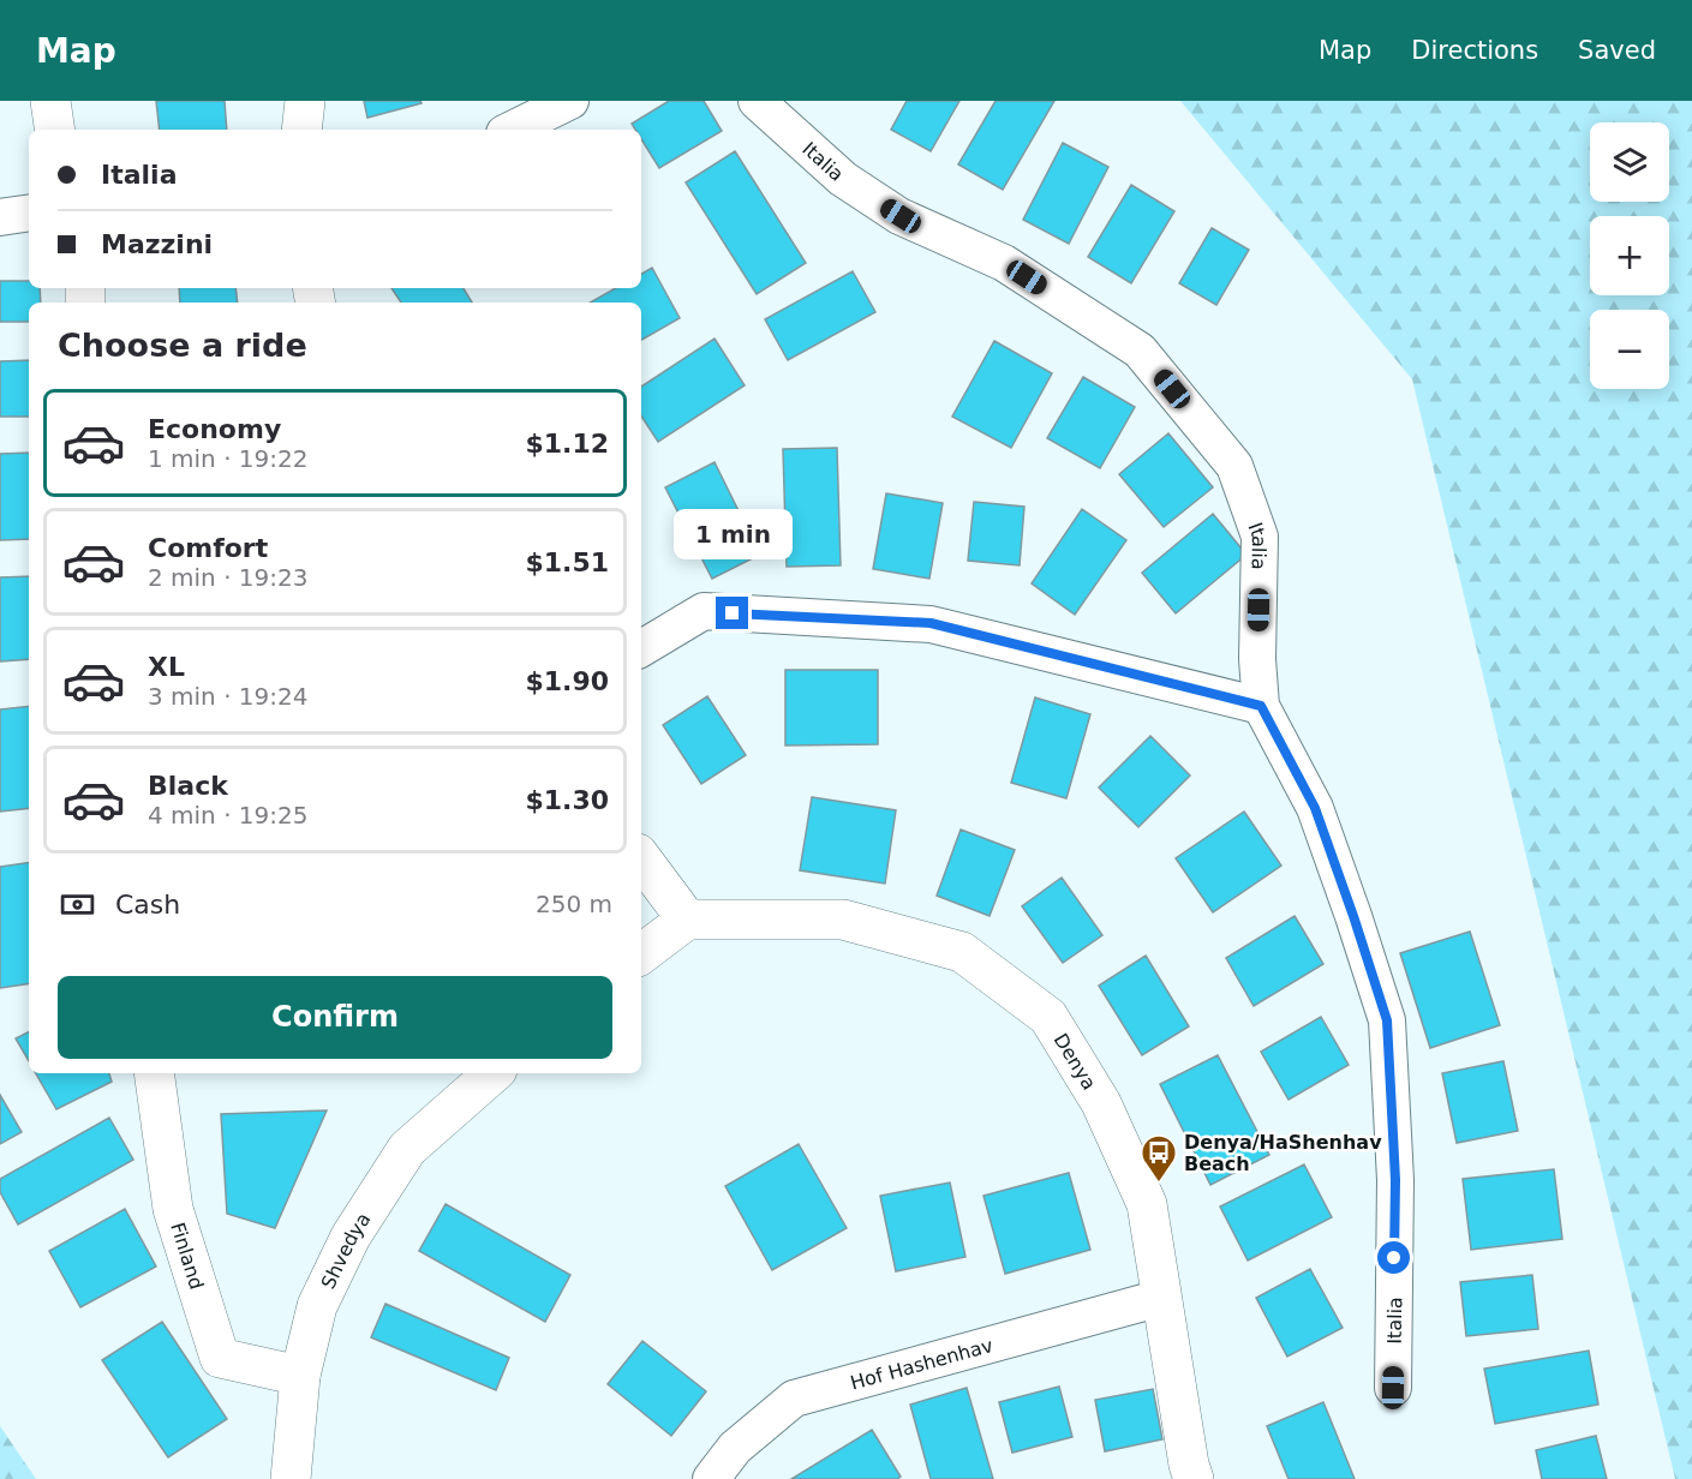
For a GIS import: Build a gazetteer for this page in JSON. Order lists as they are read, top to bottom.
{
  "streets": {
    "street": [
      "Italia",
      "Denya",
      "Shvedya",
      "Finland",
      "Hof Hashenhav"
    ]
  },
  "crossings": [
    ["Denya", "Hof Hashenhav"],
    ["Shvedya", "Finland"]
  ],
  "places": {
    "bus stop": ["Denya/HaShenhav Beach"]
  },
  "page": {
    "header": "Map",
    "nav": ["Map", "Directions", "Saved"],
    "map_buttons": ["+", "−"],
    "banner": ["Italia", "Mazzini"],
    "heading": "Choose a ride",
    "list": [
      {
        "name": "Economy",
        "note": "1 min · 19:22",
        "value": "$1.12"
      },
      {
        "name": "Comfort",
        "note": "2 min · 19:23",
        "value": "$1.51"
      },
      {
        "name": "XL",
        "note": "3 min · 19:24",
        "value": "$1.90"
      },
      {
        "name": "Black",
        "note": "4 min · 19:25",
        "value": "$1.30"
      }
    ],
    "bubble": "1 min",
    "pay": ["Cash", "250 m"],
    "buttons": "Confirm"
  }
}
